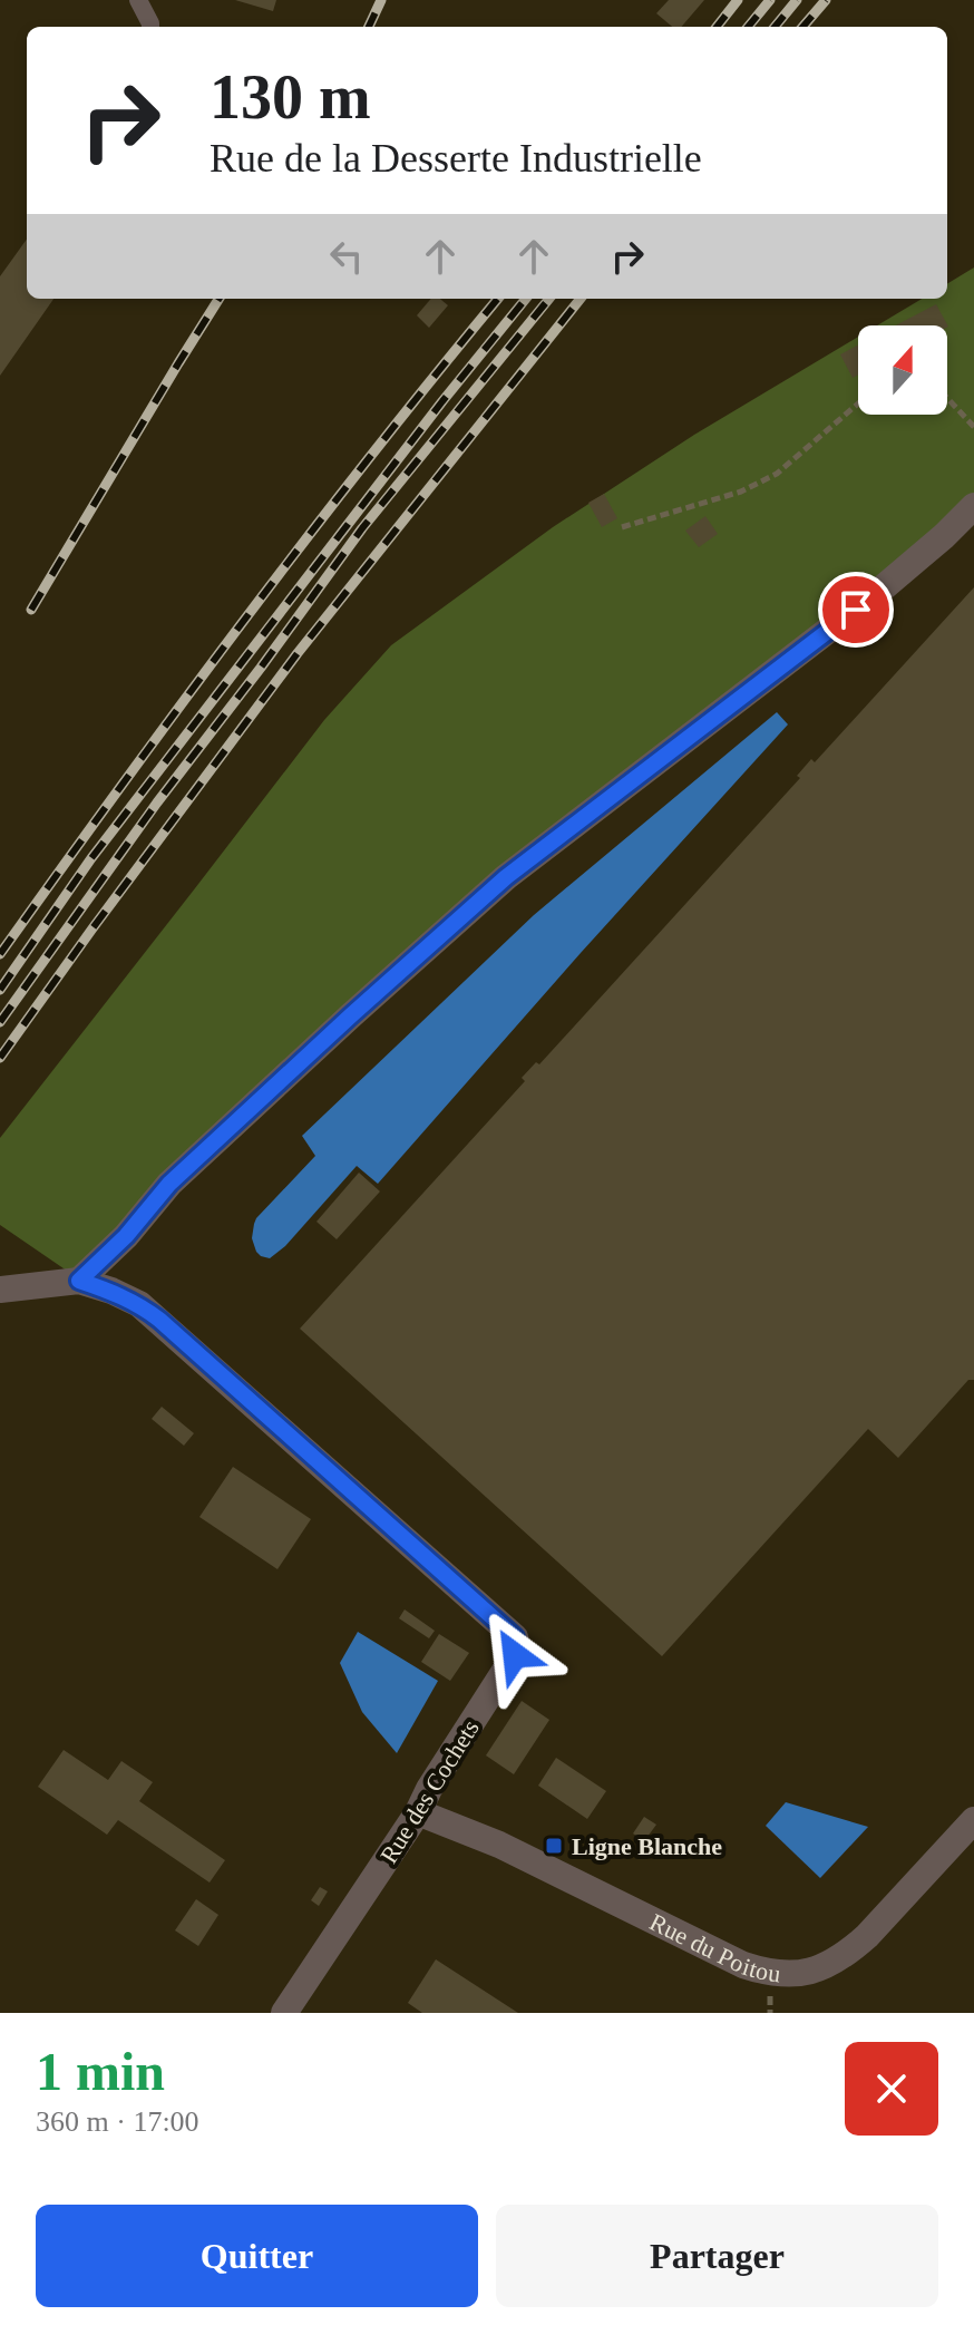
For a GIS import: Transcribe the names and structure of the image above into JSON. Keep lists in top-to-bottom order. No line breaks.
{"streets":{"street":["Rue des Cochets","Rue du Poitou"]},"crossings":[["Rue des Cochets","Rue du Poitou"]],"places":{"transit":["Ligne Blanche"]},"north":"top","page":{"turn":["130 m","Rue de la Desserte Industrielle"],"heading":["1 min","360 m · 17:00"],"buttons":["Quitter","Partager"]}}
